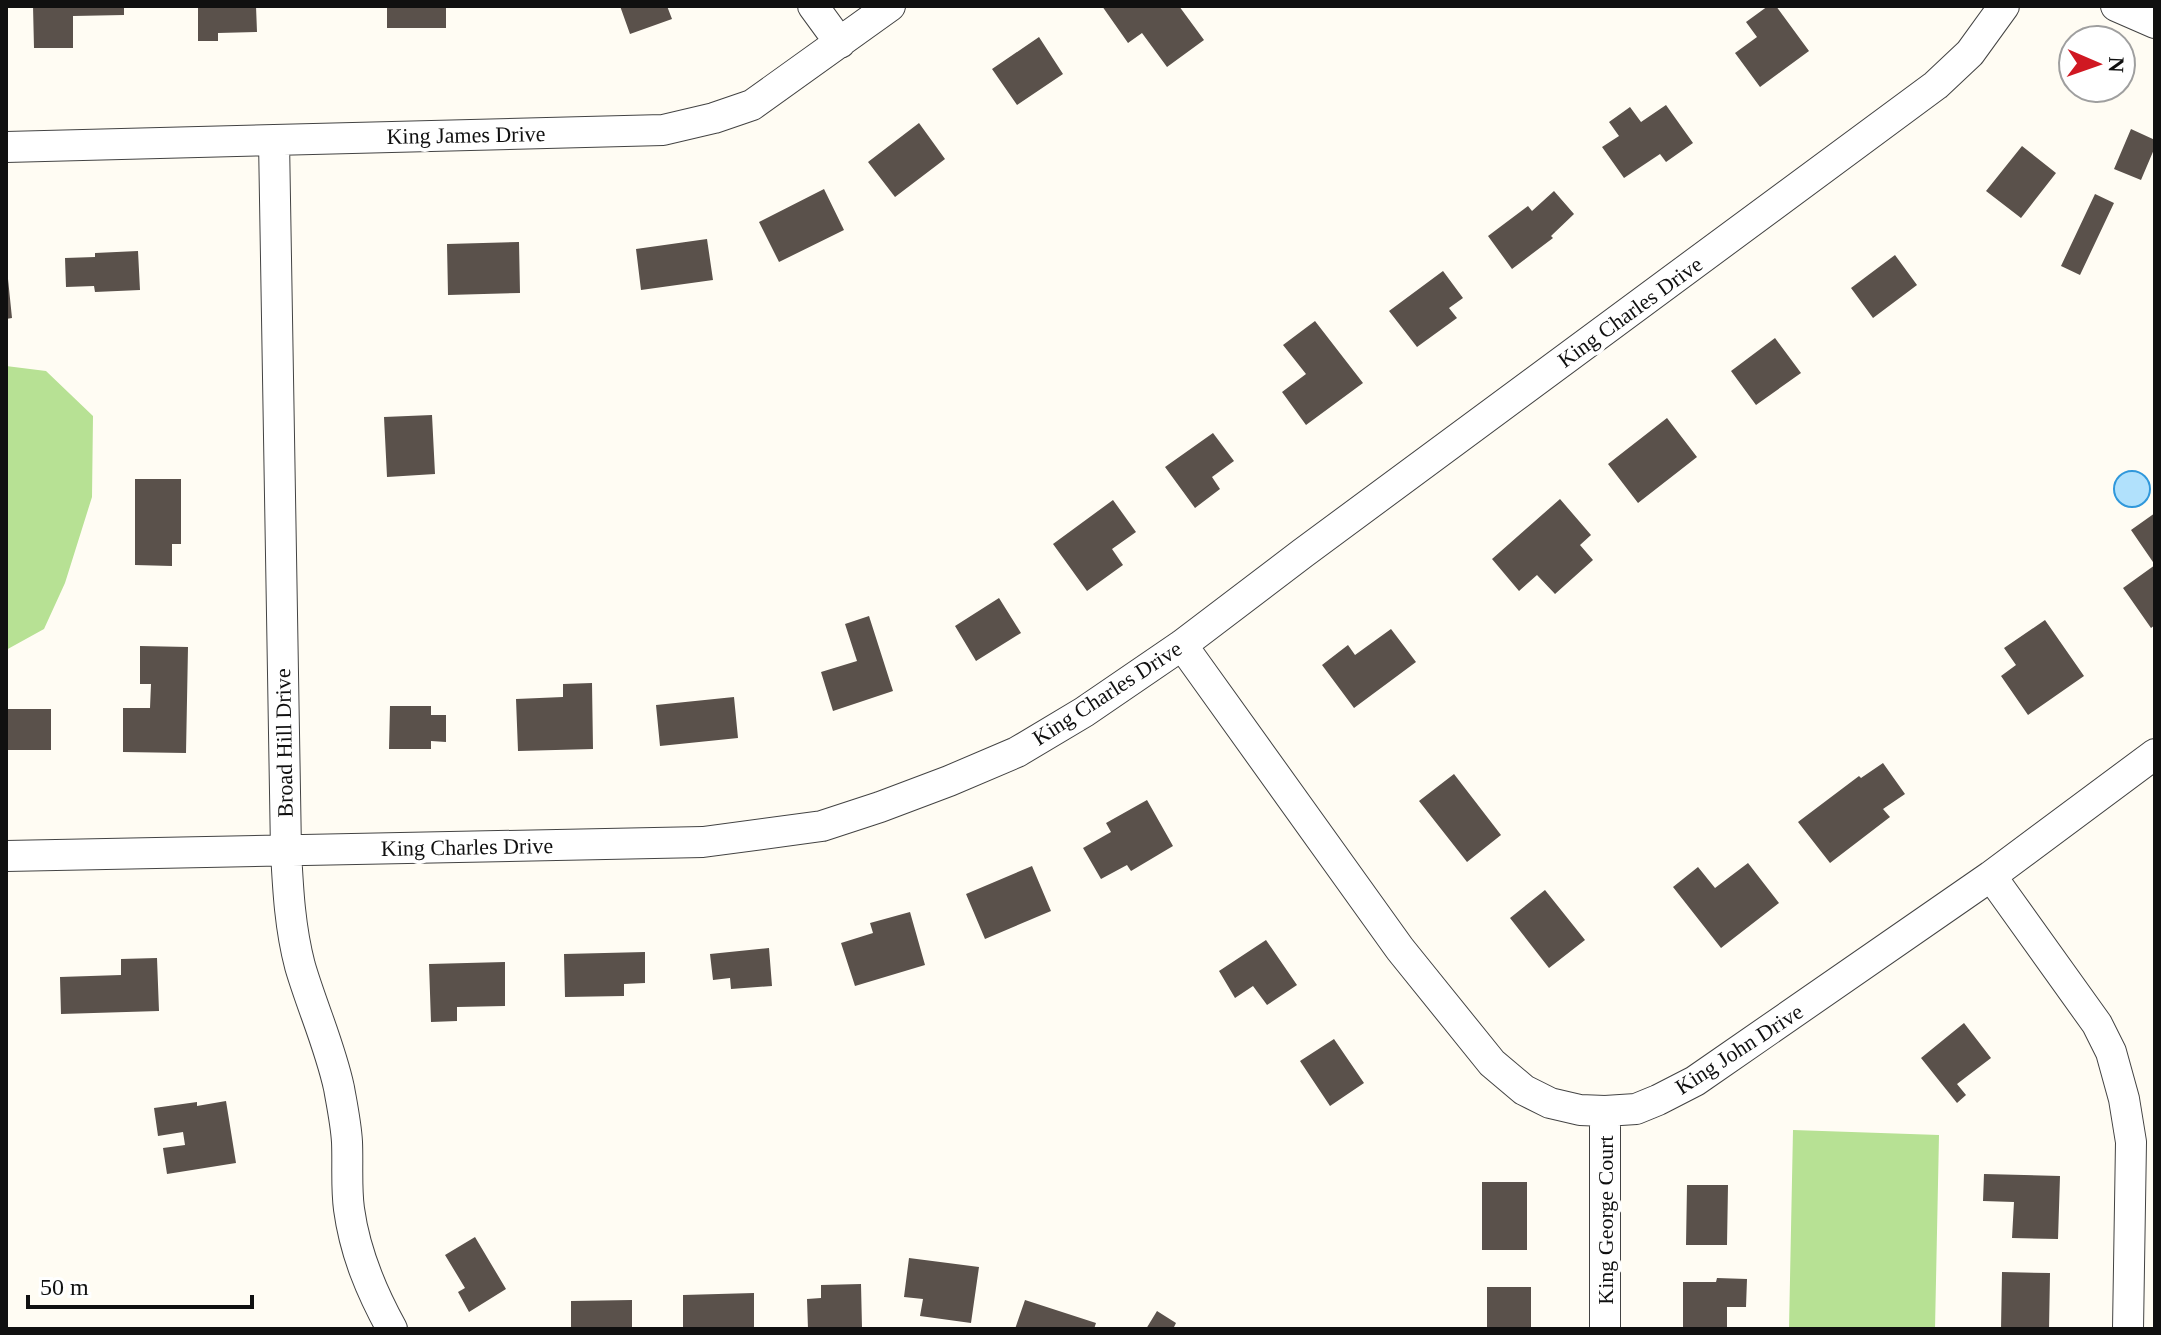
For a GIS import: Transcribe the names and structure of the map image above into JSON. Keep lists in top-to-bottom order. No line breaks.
{"streets":{"street":["King James Drive","King Charles Drive","Broad Hill Drive","King John Drive","King George Court"]},"crossings":[["King James Drive","Broad Hill Drive"],["King Charles Drive","Broad Hill Drive"],["King Charles Drive","King John Drive"],["King John Drive","King George Court"]],"scale_bar":"50 m","north":"right"}
